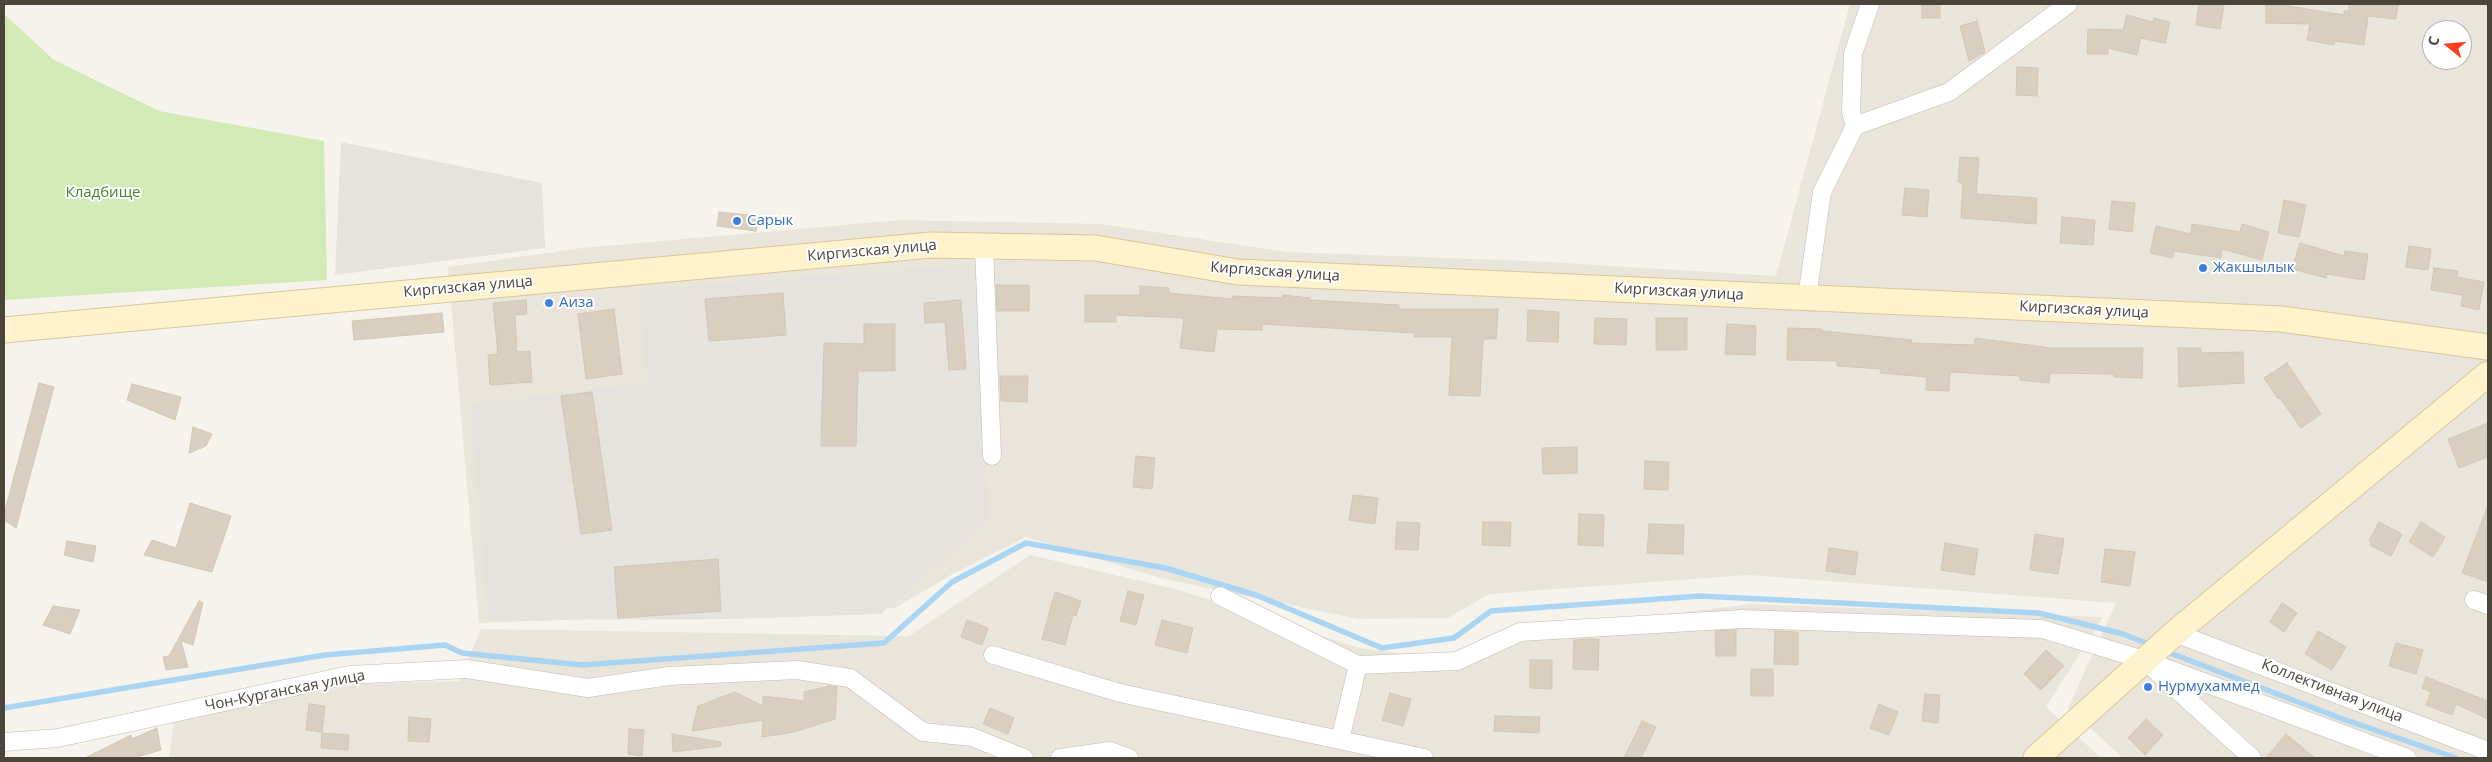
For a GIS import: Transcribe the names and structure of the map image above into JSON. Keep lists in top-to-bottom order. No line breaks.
{"streets":{"main road":["Киргизская улица"],"street":["Чон-Курганская улица","Коллективная улица"]},"parks":["Кладбище"],"places":["Сарык","Жакшылык","Аиза","Нурмухаммед"],"north":"left"}
